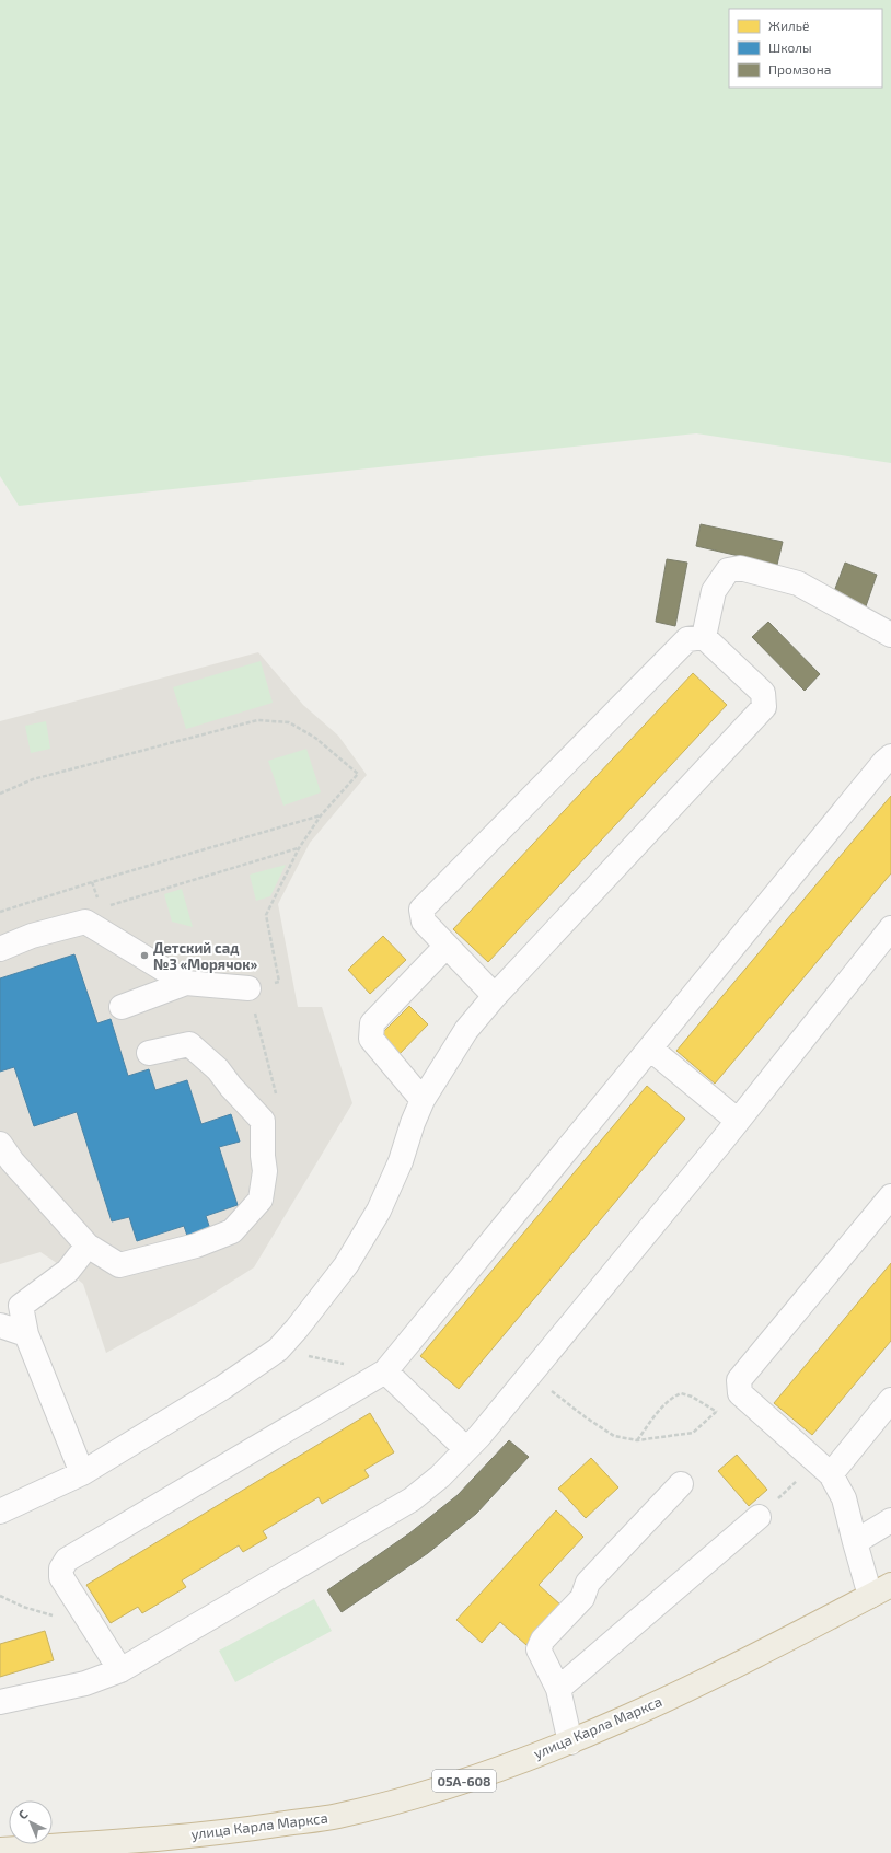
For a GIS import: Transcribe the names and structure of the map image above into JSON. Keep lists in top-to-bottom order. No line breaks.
{"streets":{"highway":["улица Карла Маркса","05А-608"]},"places":["Детский сад №3 «Морячок»"],"legend":["Жильё","Школы","Промзона"],"north":"top left"}
